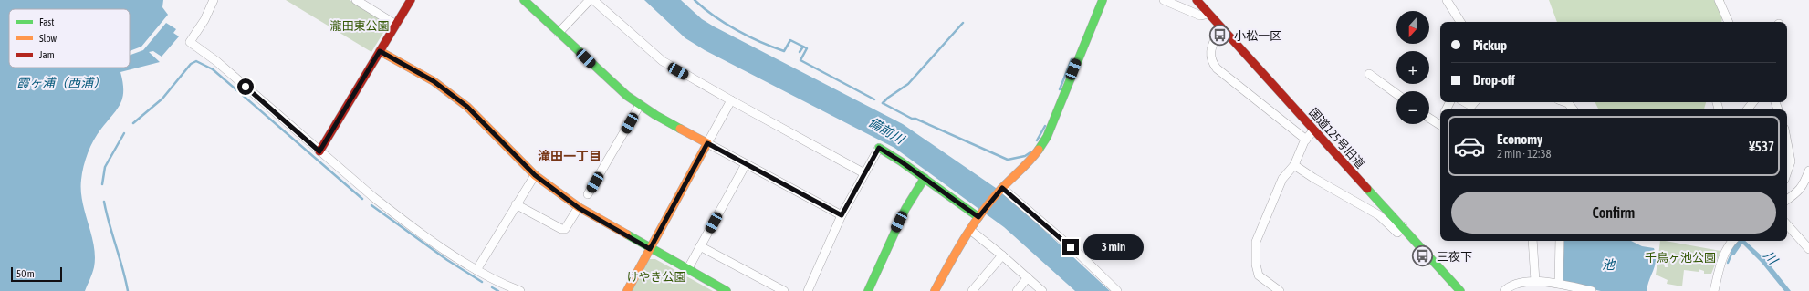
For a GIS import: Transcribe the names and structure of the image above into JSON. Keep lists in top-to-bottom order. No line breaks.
{"streets":{"street":["国道125号旧道"]},"districts":["滝田一丁目"],"water":["霞ヶ浦（西浦）","備前川","川","池"],"parks":["瀧田東公園","千鳥ヶ池公園","けやき公園"],"places":{"bus stop":["小松一区","三夜下"]},"legend":["Fast","Slow","Jam"],"scale_bar":"50 m","north":"bottom","page":{"map_buttons":["+","−"],"banner":["Pickup","Drop-off"],"list":[{"name":"Economy","note":"2 min · 12:38","value":"¥537"}],"buttons":"Confirm","bubble":"3 min","scale":"50 m"}}
